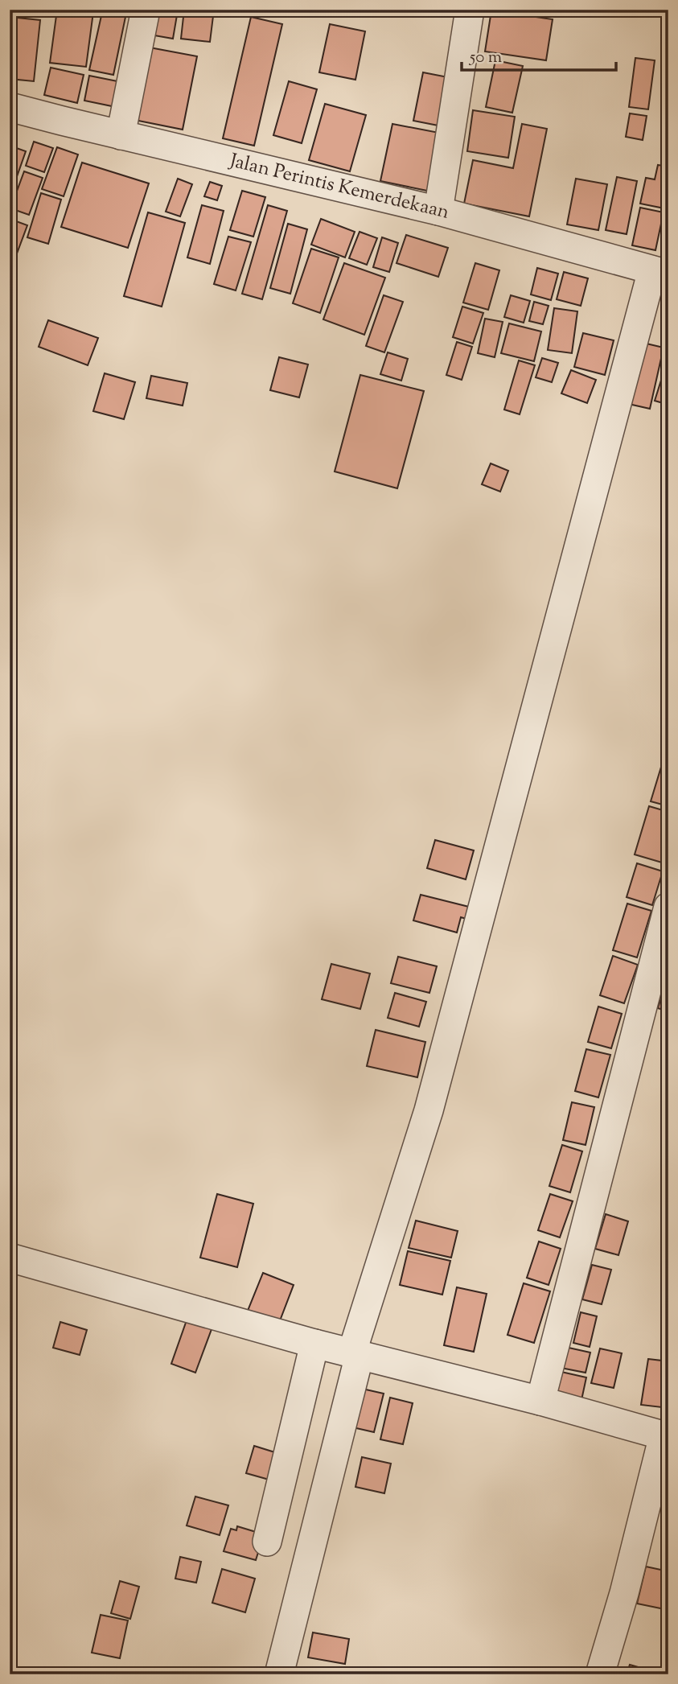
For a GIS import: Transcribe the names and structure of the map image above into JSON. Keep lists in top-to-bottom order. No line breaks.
{"streets":{"street":["Jalan Perintis Kemerdekaan"]},"scale_bar":"50 m"}
